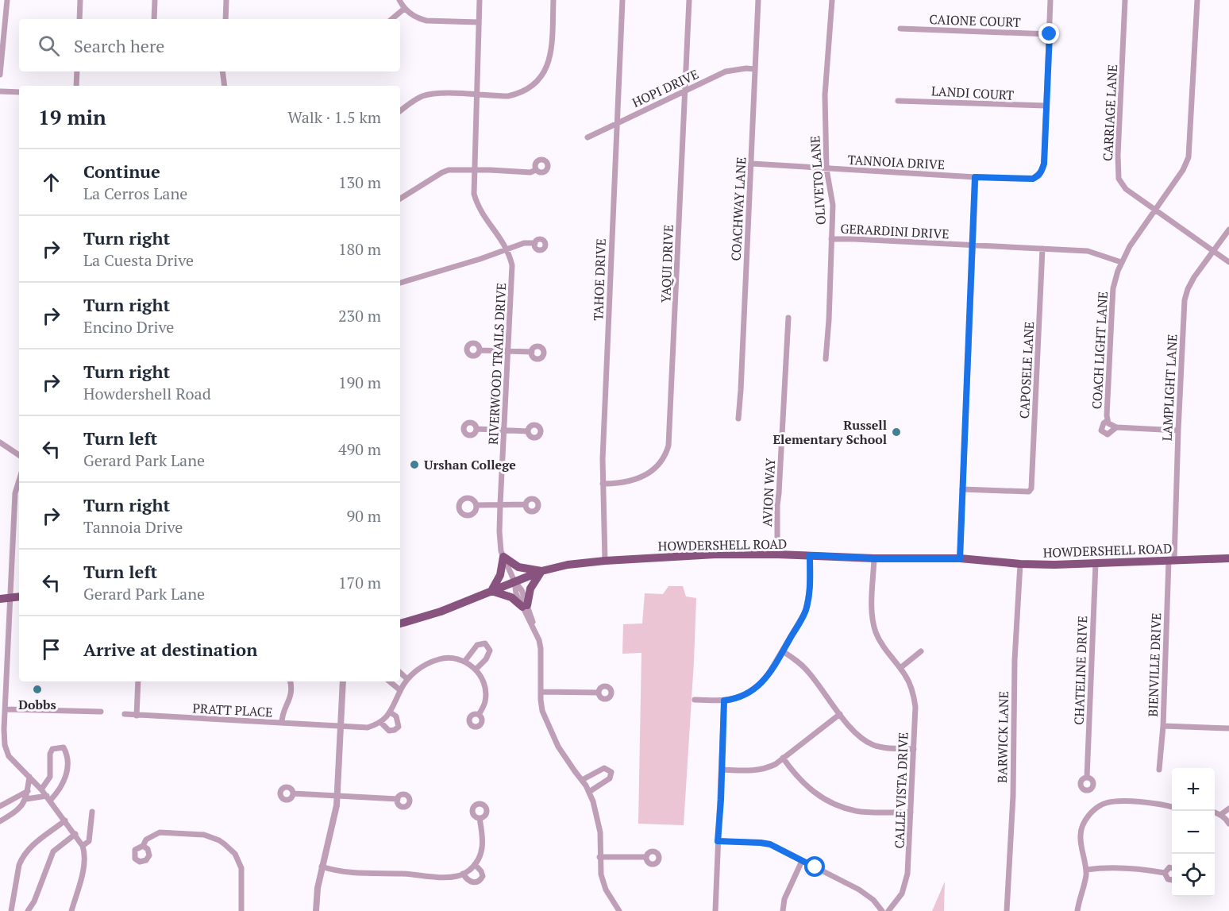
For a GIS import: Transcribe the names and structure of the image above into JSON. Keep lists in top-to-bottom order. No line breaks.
{"streets":{"main road":["HOWDERSHELL ROAD"],"street":["CAIONE COURT","HOPI DRIVE","LANDI COURT","CARRIAGE LANE","TANNOIA DRIVE","OLIVETO LANE","COACHWAY LANE","GERARDINI DRIVE","YAQUI DRIVE","TAHOE DRIVE","COACH LIGHT LANE","RIVERWOOD TRAILS DRIVE","CAPOSELE LANE","LAMPLIGHT LANE","AVION WAY","BIENVILLE DRIVE","CHATELINE DRIVE","PRATT PLACE","BARWICK LANE","CALLE VISTA DRIVE"]},"crossings":[["HOPI DRIVE","COACHWAY LANE"],["HOPI DRIVE","YAQUI DRIVE"],["HOPI DRIVE","TAHOE DRIVE"],["LANDI COURT","TANNOIA DRIVE"],["CARRIAGE LANE","COACH LIGHT LANE"],["TANNOIA DRIVE","OLIVETO LANE"],["TANNOIA DRIVE","COACHWAY LANE"],["OLIVETO LANE","GERARDINI DRIVE"],["GERARDINI DRIVE","COACH LIGHT LANE"],["GERARDINI DRIVE","CAPOSELE LANE"],["YAQUI DRIVE","TAHOE DRIVE"],["TAHOE DRIVE","HOWDERSHELL ROAD"],["RIVERWOOD TRAILS DRIVE","HOWDERSHELL ROAD"],["LAMPLIGHT LANE","HOWDERSHELL ROAD"],["LAMPLIGHT LANE","BIENVILLE DRIVE"],["AVION WAY","HOWDERSHELL ROAD"],["HOWDERSHELL ROAD","BIENVILLE DRIVE"],["HOWDERSHELL ROAD","CHATELINE DRIVE"],["HOWDERSHELL ROAD","BARWICK LANE"],["HOWDERSHELL ROAD","CALLE VISTA DRIVE"]],"places":["Russell Elementary School","Urshan College","Dobbs"],"page":{"search":"Search here","heading":["19 min","Walk · 1.5 km"],"list":[["Continue","La Cerros Lane","130 m"],["Turn right","La Cuesta Drive","180 m"],["Turn right","Encino Drive","230 m"],["Turn right","Howdershell Road","190 m"],["Turn left","Gerard Park Lane","490 m"],["Turn right","Tannoia Drive","90 m"],["Turn left","Gerard Park Lane","170 m"],"Arrive at destination"],"map_buttons":["+","−"]}}
